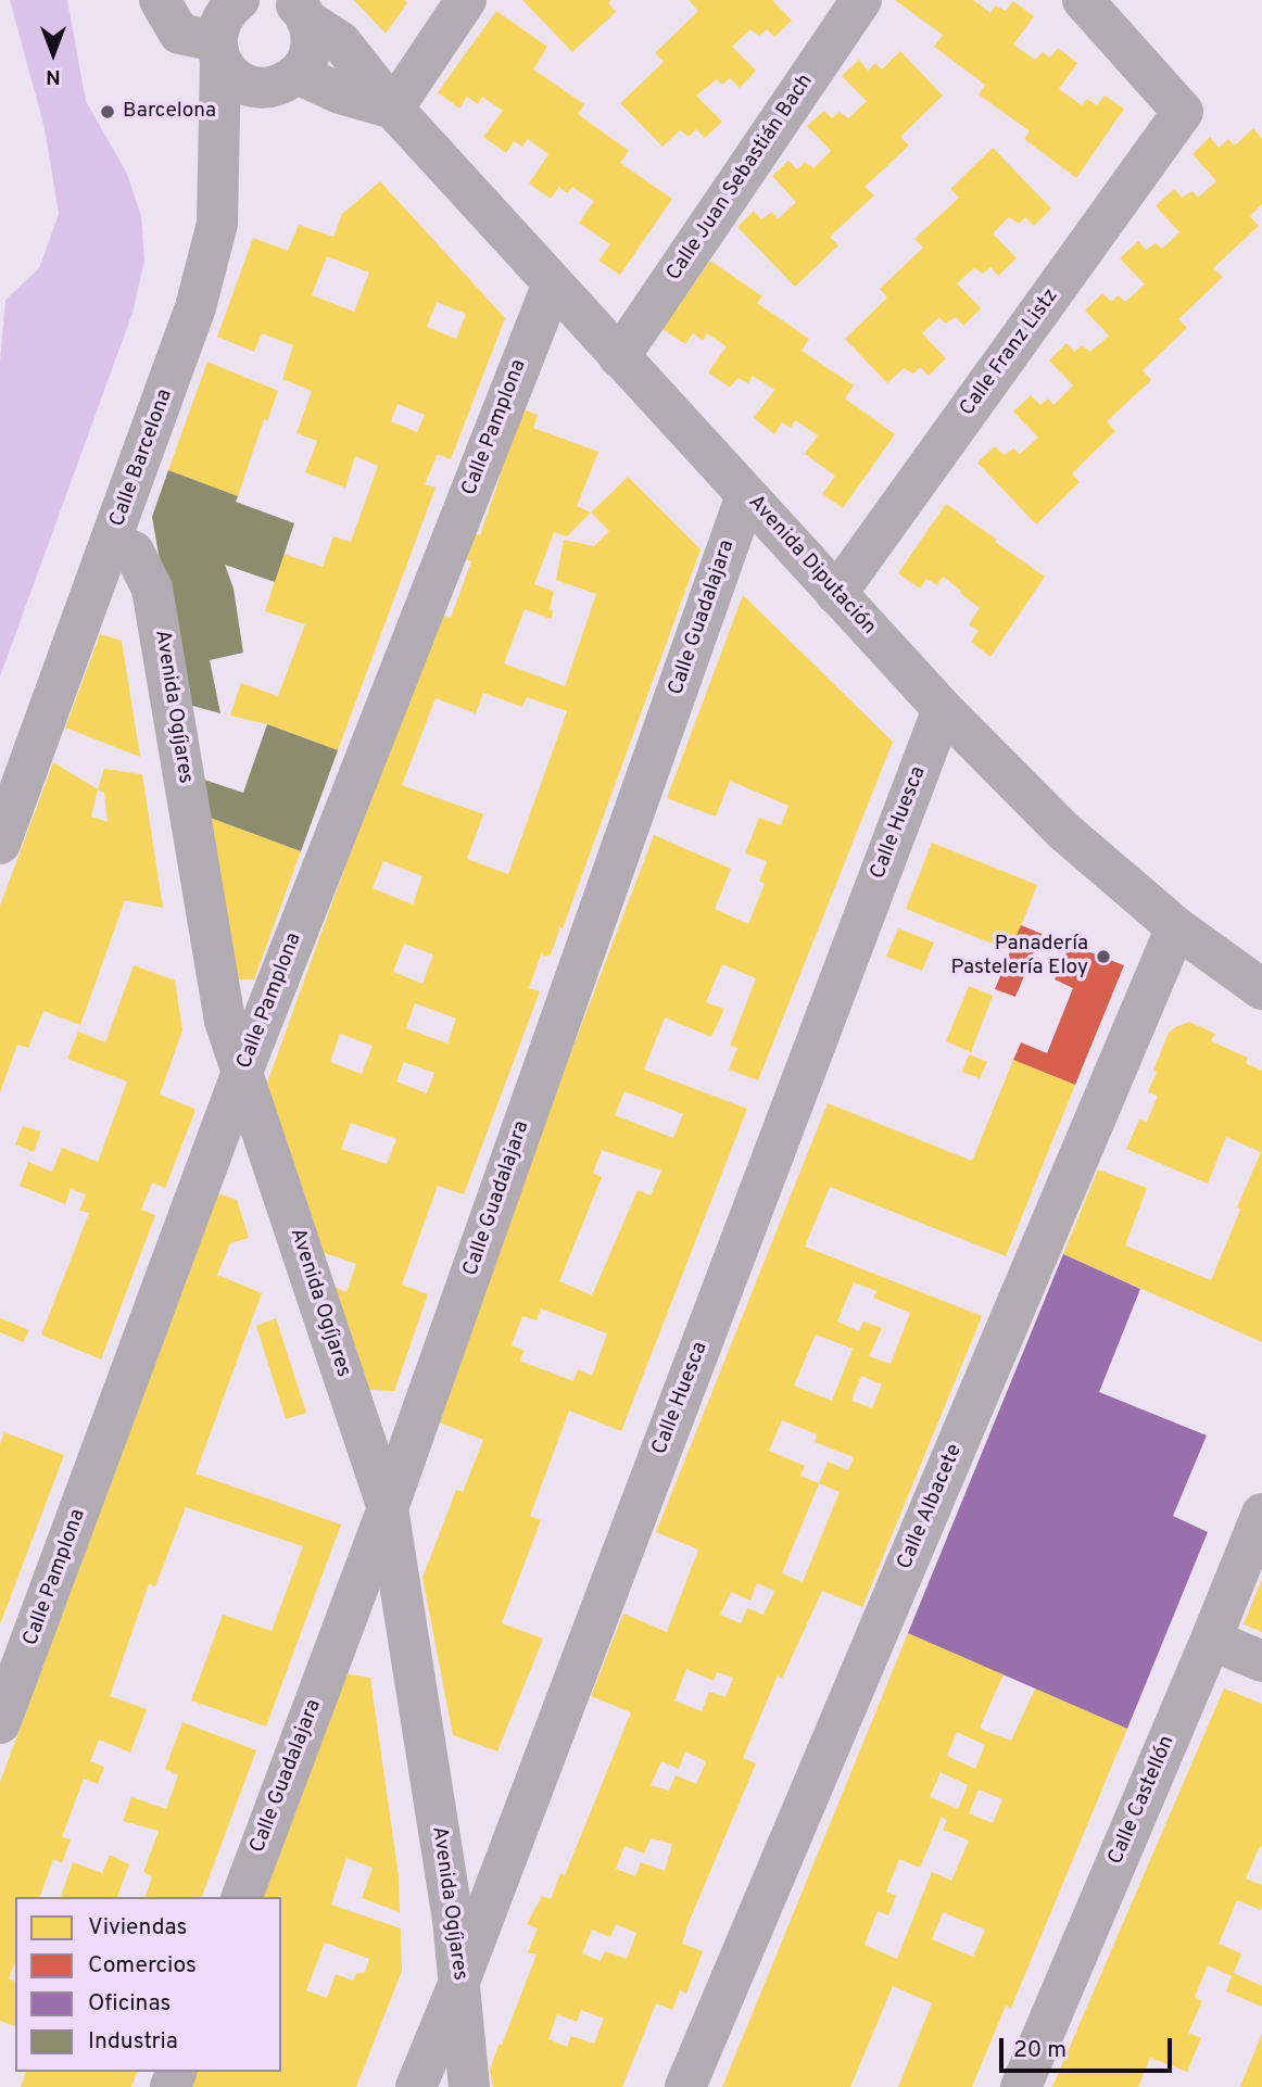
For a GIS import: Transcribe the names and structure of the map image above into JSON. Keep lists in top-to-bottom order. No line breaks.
{"streets":{"street":["Calle Juan Sebastián Bach","Calle Franz Listz","Calle Pamplona","Calle Barcelona","Avenida Diputación","Calle Guadalajara","Avenida Ogíjares","Calle Huesca","Calle Albacete","Calle Castellón"]},"crossings":[["Calle Juan Sebastián Bach","Avenida Diputación"],["Calle Franz Listz","Avenida Diputación"],["Calle Pamplona","Avenida Diputación"],["Calle Pamplona","Avenida Ogíjares"],["Calle Barcelona","Avenida Ogíjares"],["Avenida Diputación","Calle Guadalajara"],["Avenida Diputación","Calle Huesca"],["Avenida Diputación","Calle Albacete"],["Calle Guadalajara","Avenida Ogíjares"],["Avenida Ogíjares","Calle Huesca"]],"places":["Barcelona","Panadería Pastelería Eloy"],"legend":["Viviendas","Comercios","Oficinas","Industria"],"scale_bar":"20 m","north":"bottom"}
